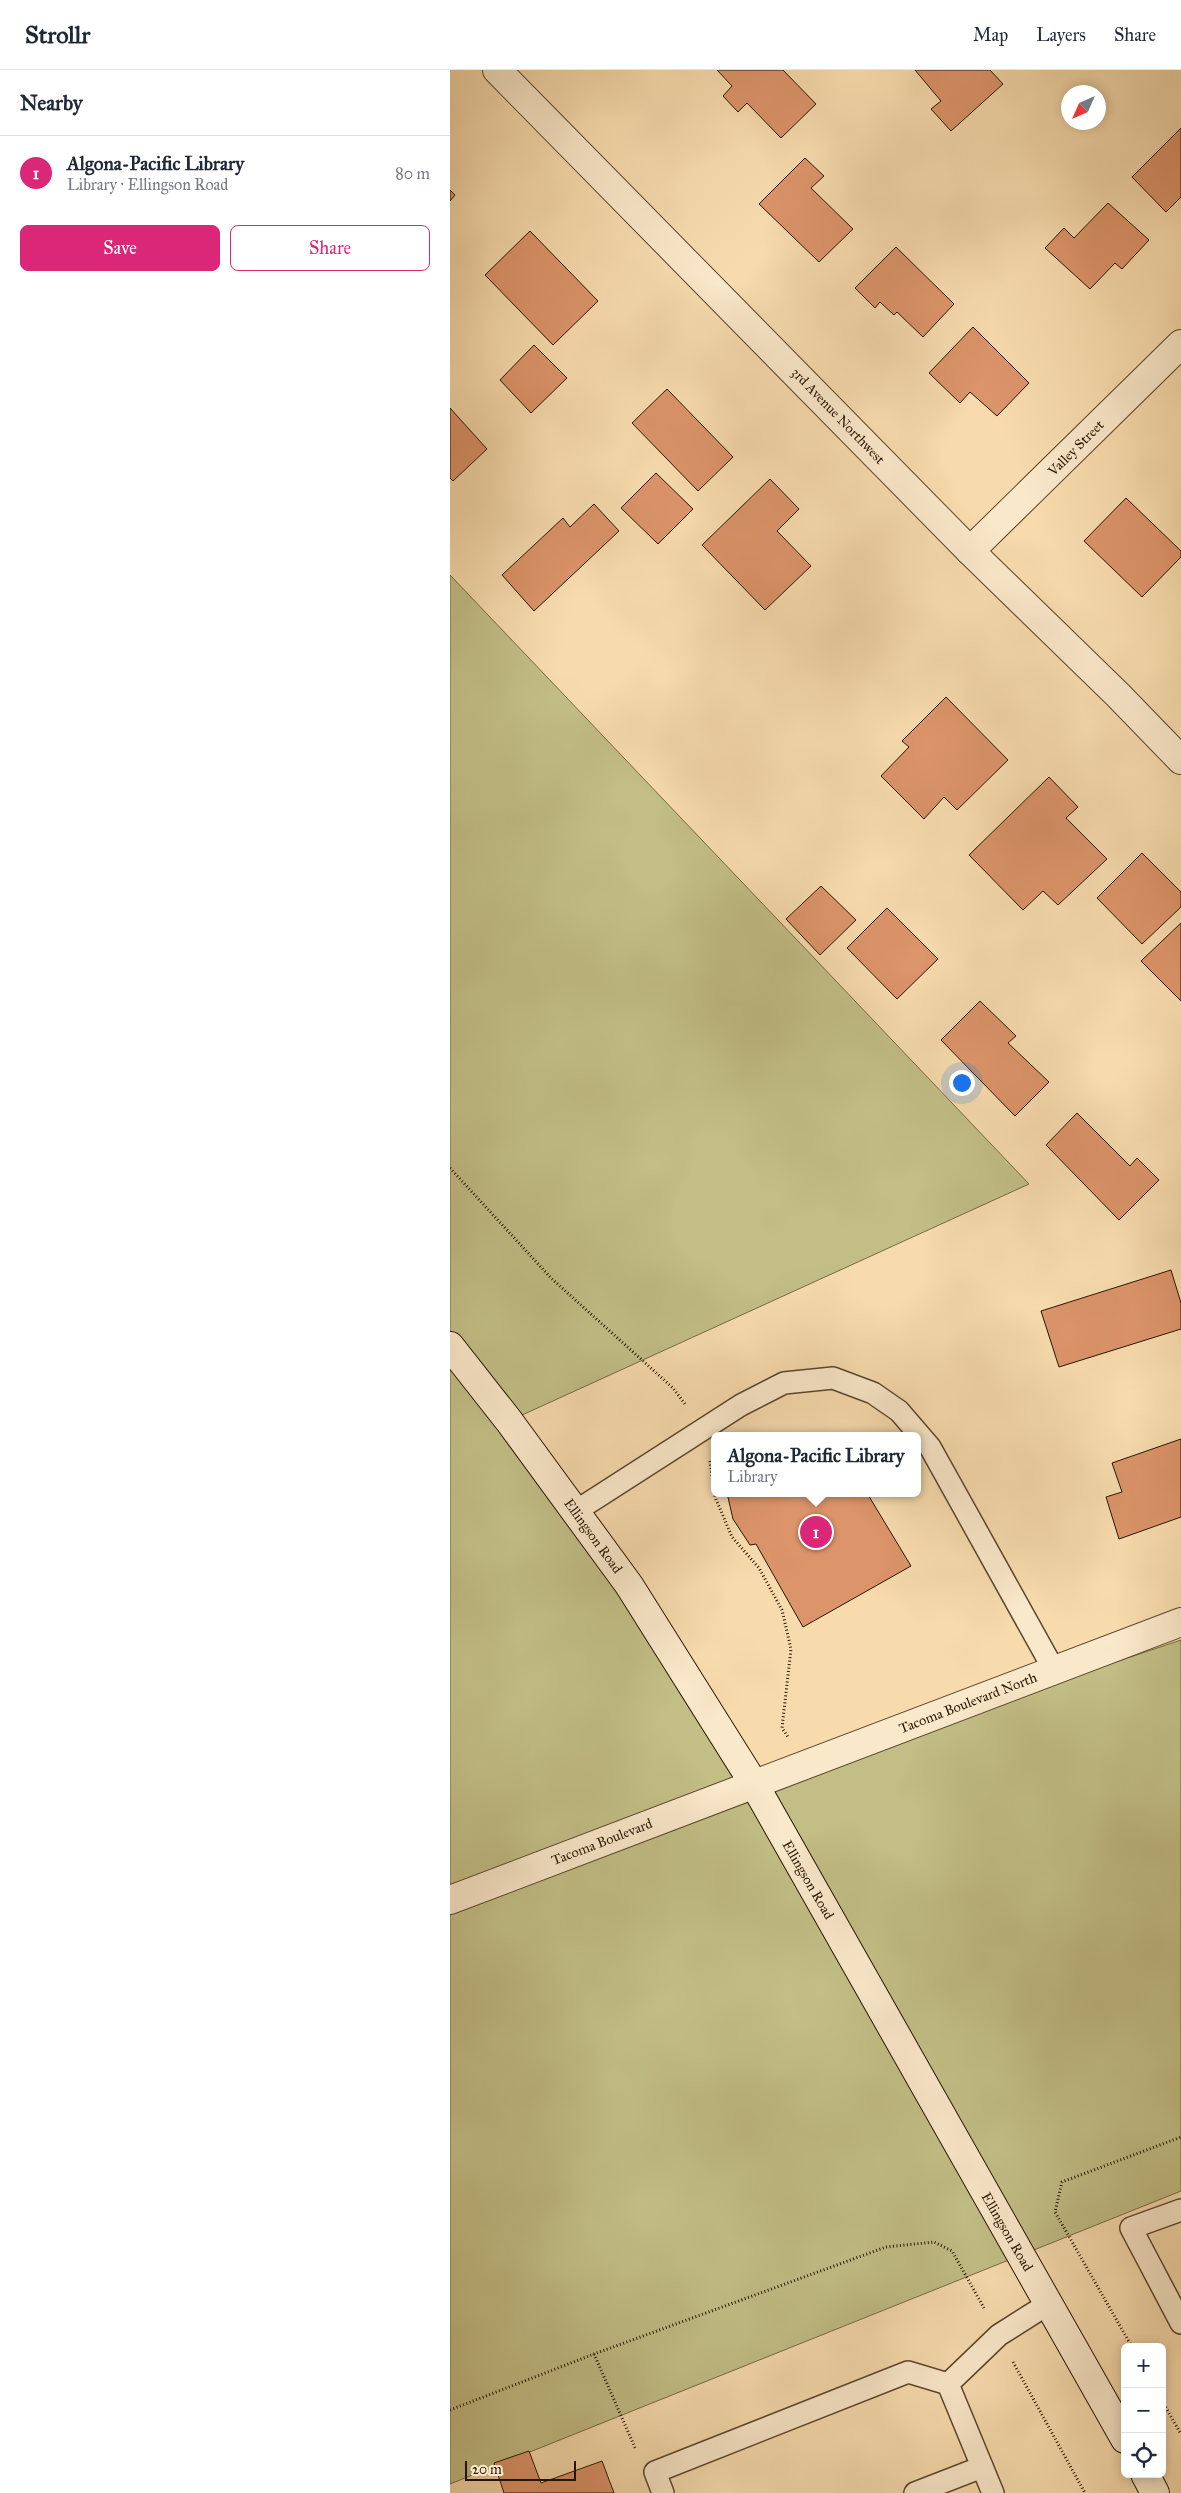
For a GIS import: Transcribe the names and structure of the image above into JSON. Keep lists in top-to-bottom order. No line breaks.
{"streets":{"street":["3rd Avenue Northwest","Valley Street","Ellingson Road","Tacoma Boulevard North","Tacoma Boulevard"]},"crossings":[["3rd Avenue Northwest","Valley Street"],["Ellingson Road","Tacoma Boulevard North"],["Ellingson Road","Tacoma Boulevard"],["Tacoma Boulevard North","Tacoma Boulevard"]],"scale_bar":"20 m","north":"bottom left","page":{"header":"Strollr","nav":["Map","Layers","Share"],"heading":"Nearby","list":[{"mark":"1","name":"Algona-Pacific Library","note":"Library · Ellingson Road","value":"80 m"}],"buttons":["Save","Share"],"popup":["Algona-Pacific Library","Library"],"pins":"1","map_buttons":["+","−"],"scale":"20 m"}}
